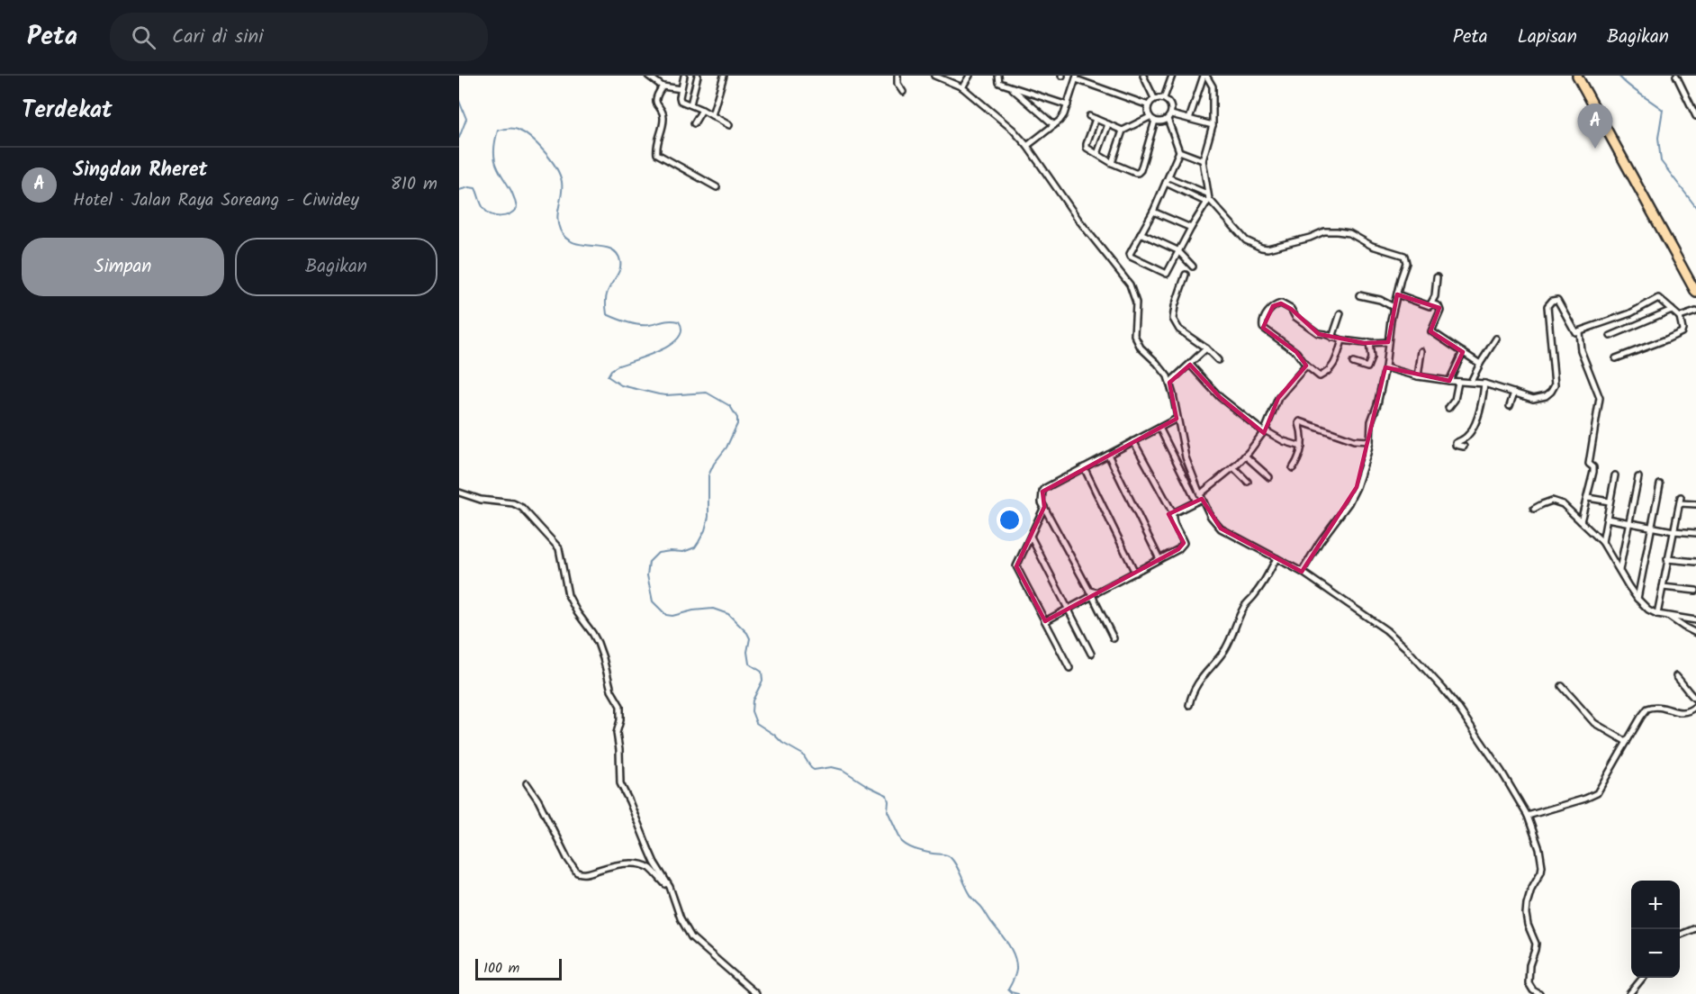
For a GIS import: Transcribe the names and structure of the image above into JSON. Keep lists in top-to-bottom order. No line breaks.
{"scale_bar":"100 m","page":{"header":"Peta","search":"Cari di sini","nav":["Peta","Lapisan","Bagikan"],"heading":"Terdekat","pins":"A","list":[{"mark":"A","name":"Singdan Rheret","note":"Hotel · Jalan Raya Soreang - Ciwidey","value":"810 m"}],"buttons":["Simpan","Bagikan"],"map_buttons":["+","−"],"scale":"100 m"}}
